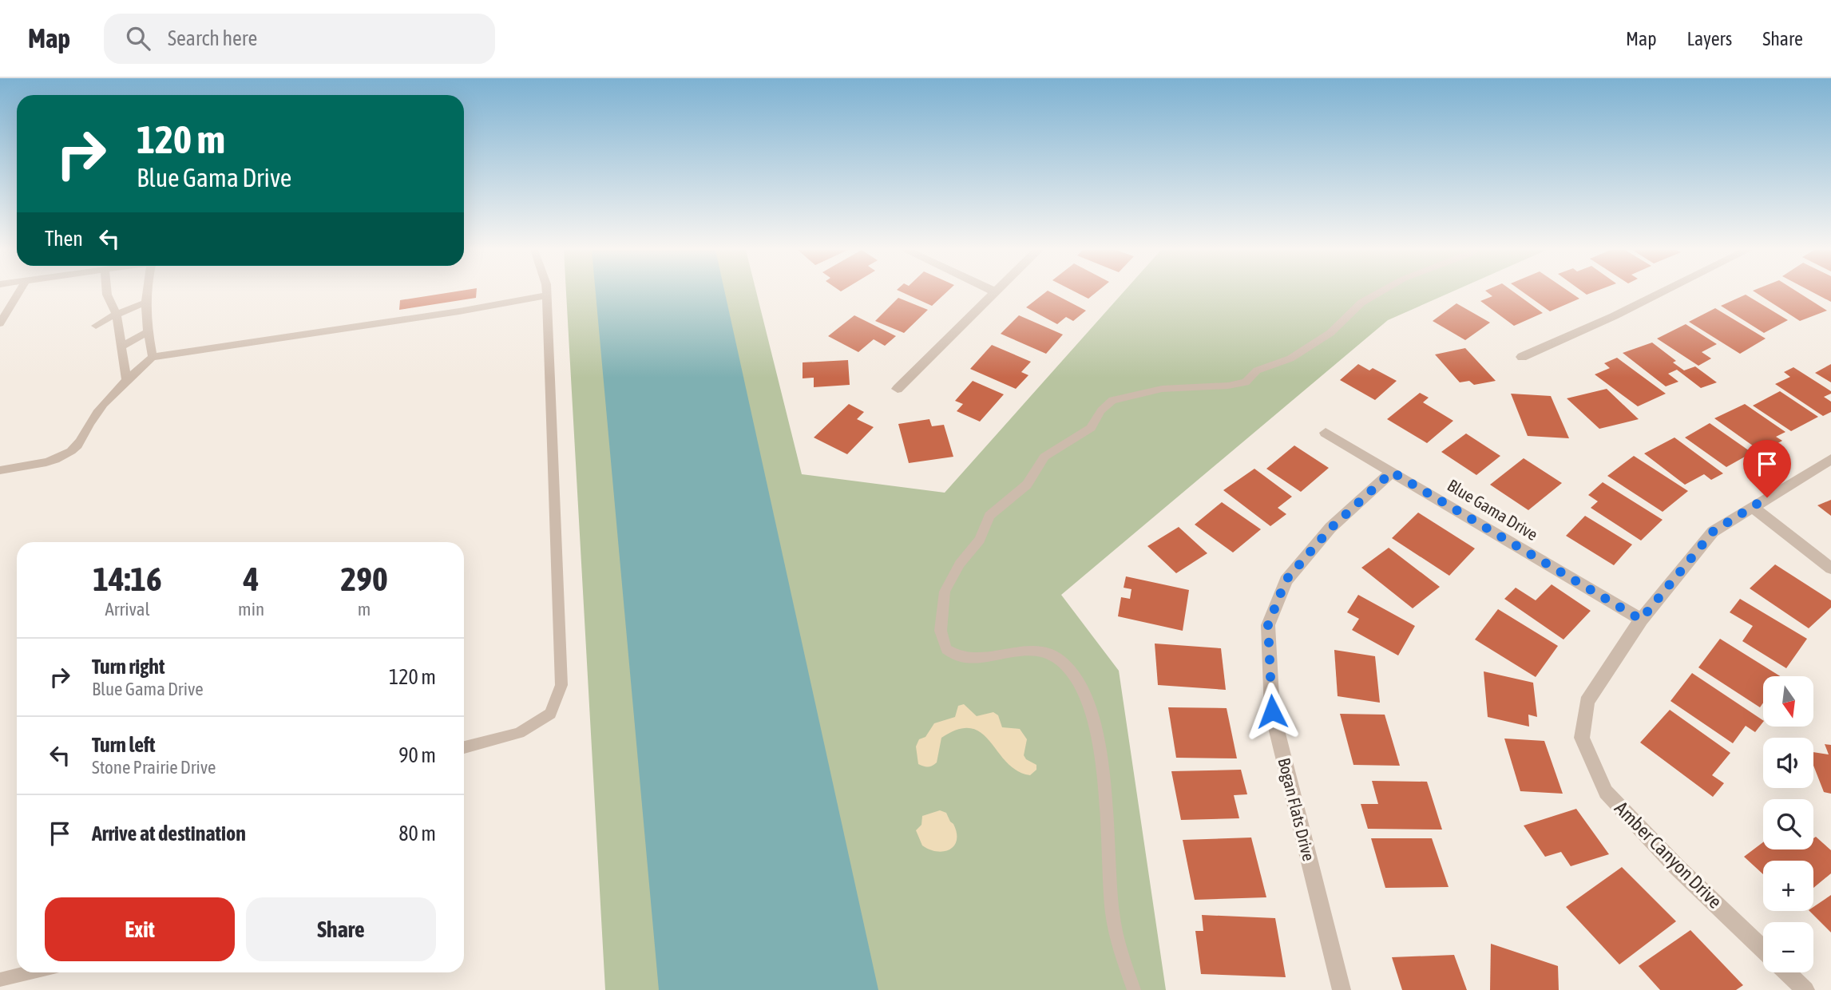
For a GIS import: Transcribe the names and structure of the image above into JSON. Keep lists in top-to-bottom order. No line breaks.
{"streets":{"street":["Blue Gama Drive","Bogan Flats Drive","Amber Canyon Drive"]},"crossings":[["Blue Gama Drive","Bogan Flats Drive"],["Blue Gama Drive","Amber Canyon Drive"]],"north":"bottom","page":{"header":"Map","search":"Search here","nav":["Map","Layers","Share"],"turn":["120 m","Blue Gama Drive"],"then":"Then","eta":["14:16","Arrival","4","min","290","m"],"list":[{"name":"Turn right","note":"Blue Gama Drive","value":"120 m"},{"name":"Turn left","note":"Stone Prairie Drive","value":"90 m"},{"name":"Arrive at destination","value":"80 m"}],"map_buttons":["+","−"],"buttons":["Exit","Share"]}}
